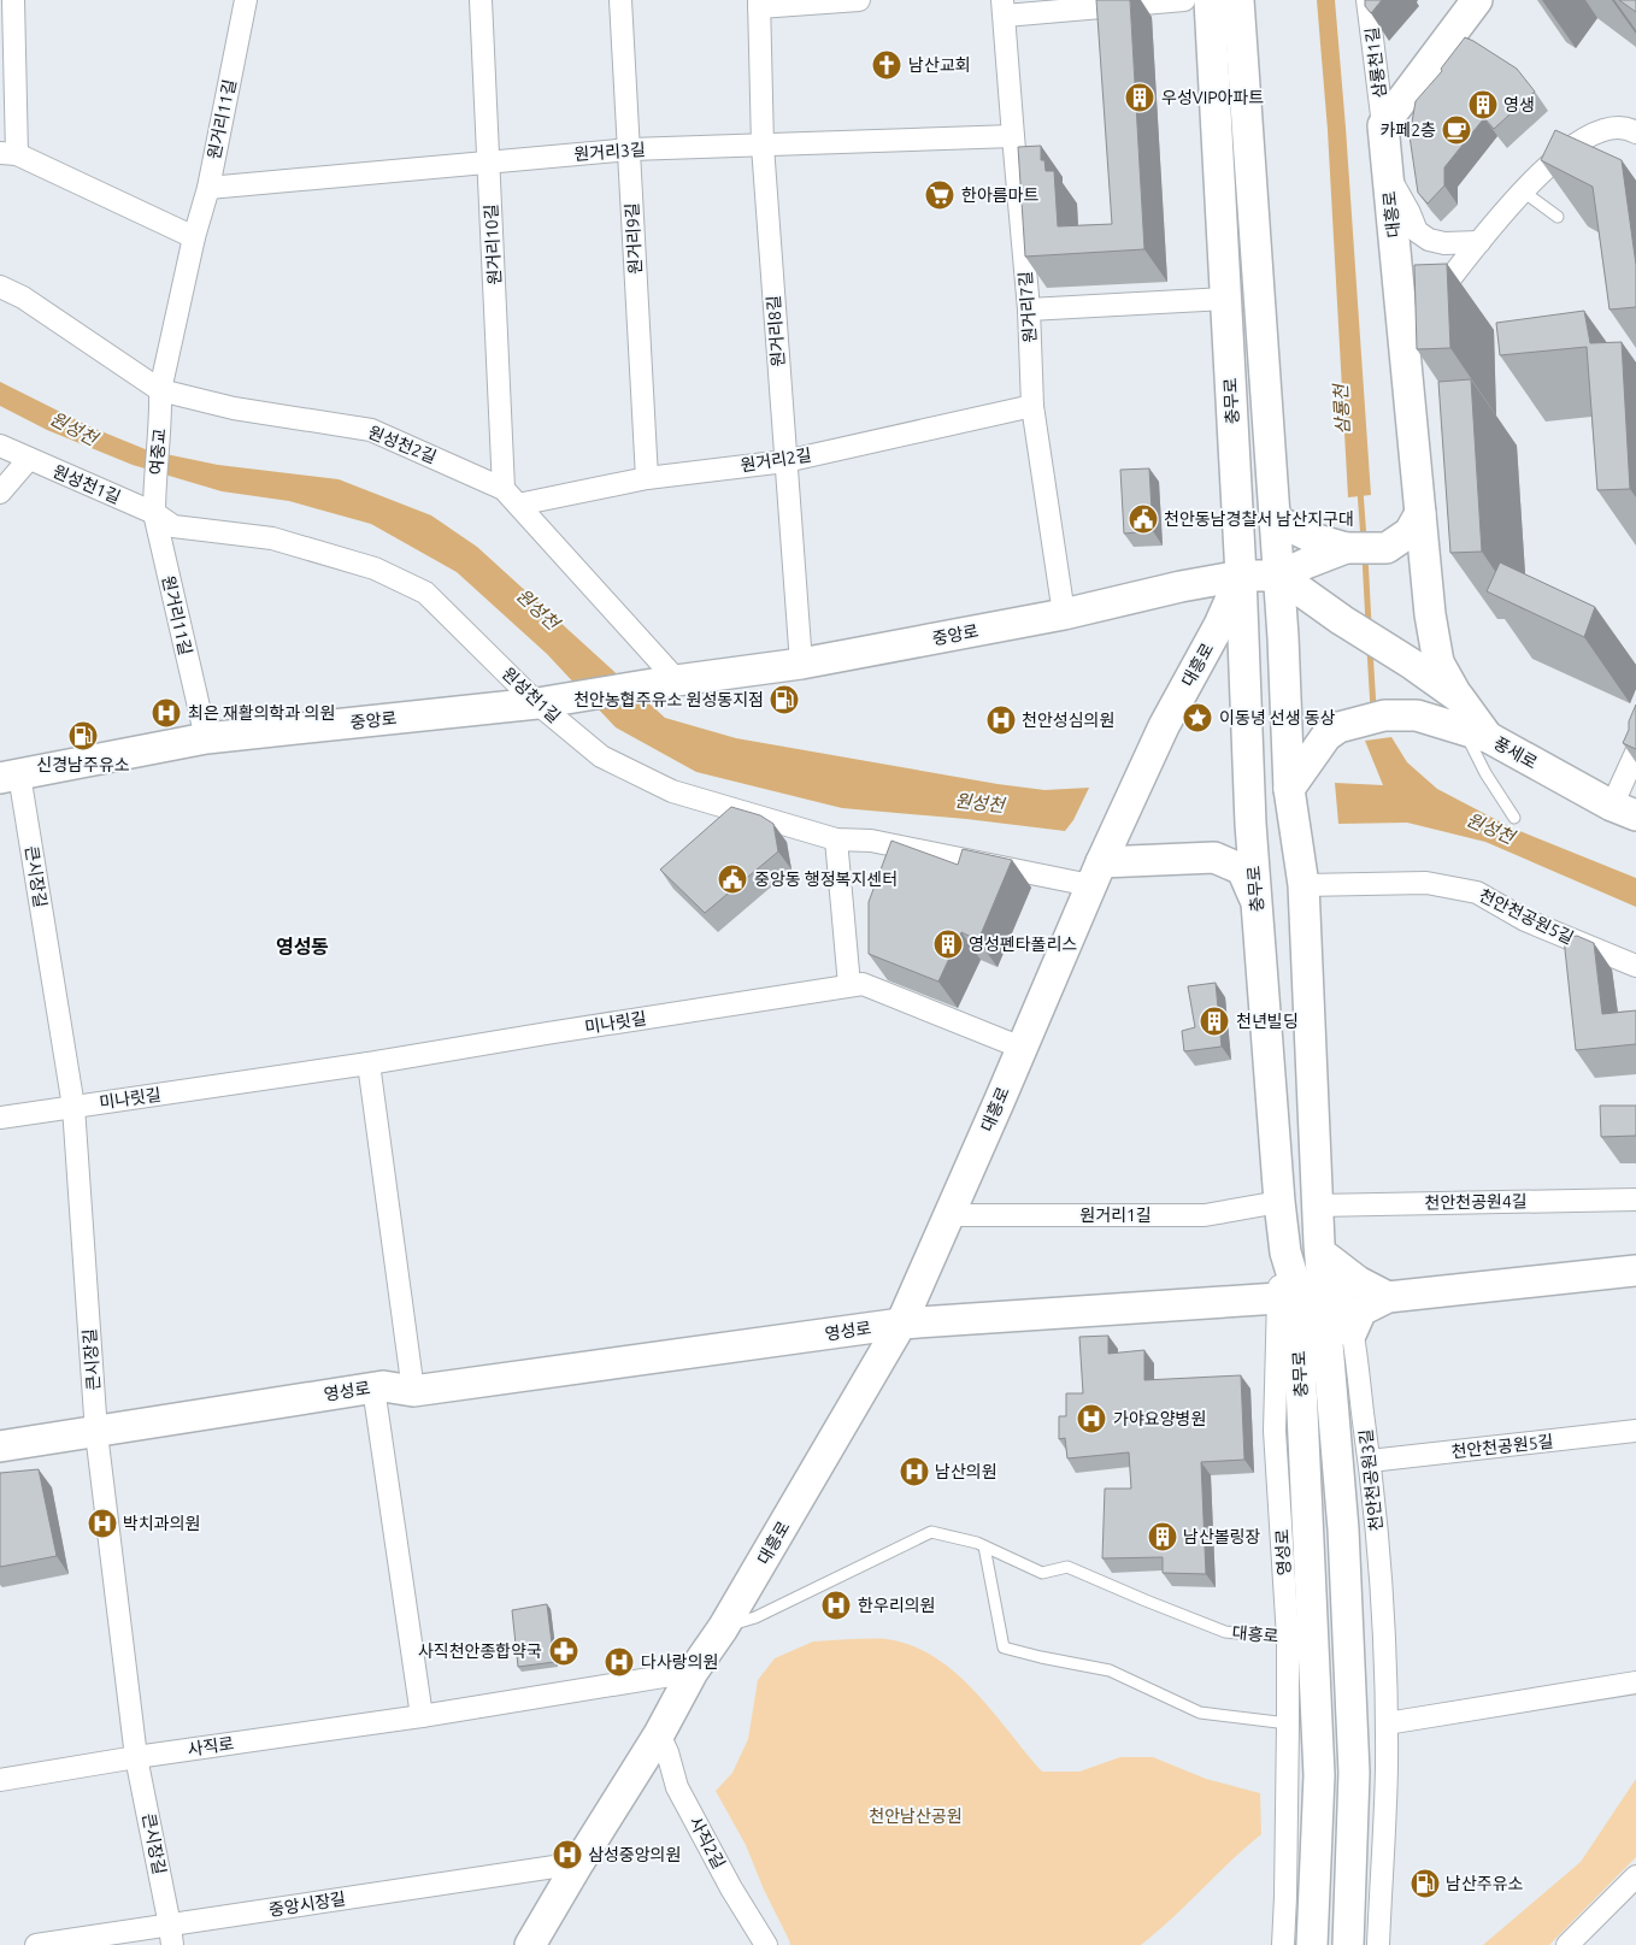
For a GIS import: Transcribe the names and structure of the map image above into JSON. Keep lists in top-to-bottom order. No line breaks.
{"streets":{"street":["삼룡천1길","원거리11길","원거리3길","대흥로","원거리9길","원거리10길","원거리7길","원거리8길","충무로","원성천2길","여중교","원거리2길","원성천1길","중앙로","풍세로","큰시장길","천안천공원5길","미나릿길","천안천공원4길","원거리1길","영성로","천안천공원3길","사직로","사직2길","중앙시장길"]},"crossings":[["삼룡천1길","대흥로"],["원거리11길","원거리3길"],["원거리11길","원성천2길"],["원거리11길","여중교"],["원거리11길","원성천1길"],["원거리11길","중앙로"],["원거리3길","원거리9길"],["원거리3길","원거리10길"],["원거리3길","원거리7길"],["원거리3길","원거리8길"],["대흥로","충무로"],["대흥로","원성천1길"],["대흥로","중앙로"],["대흥로","풍세로"],["대흥로","원거리1길"],["대흥로","영성로"],["대흥로","사직로"],["대흥로","사직2길"],["대흥로","중앙시장길"],["원거리9길","원거리2길"],["원거리10길","원성천2길"],["원거리7길","원거리2길"],["원거리7길","중앙로"],["원거리8길","원거리2길"],["원거리8길","중앙로"],["충무로","중앙로"],["충무로","풍세로"],["충무로","천안천공원5길"],["충무로","천안천공원4길"],["충무로","원거리1길"],["충무로","천안천공원3길"],["원성천2길","여중교"],["원성천2길","원거리2길"],["원성천2길","중앙로"],["원성천1길","중앙로"],["중앙로","풍세로"],["중앙로","큰시장길"],["큰시장길","미나릿길"],["큰시장길","영성로"],["큰시장길","사직로"],["큰시장길","중앙시장길"],["천안천공원5길","천안천공원3길"]],"districts":["영성동"],"water":["삼룡천","원성천"],"parks":["천안남산공원"],"places":{"church":["남산교회"],"building":["우성VIP아파트","영생","영성펜타폴리스","천년빌딩","남산볼링장"],"cafe":["카페2층"],"supermarket":["한아름마트"],"public building":["천안동남경찰서 남산지구대","중앙동 행정복지센터"],"fuel station":["천안농협주유소 원성동지점","신경남주유소","남산주유소"],"hospital":["최은 재활의학과 의원","천안성심의원","가야요양병원","남산의원","박치과의원","한우리의원","다사랑의원","삼성중앙의원"],"place":["이동녕 선생 동상"],"pharmacy":["사직천안종합약국"]}}
